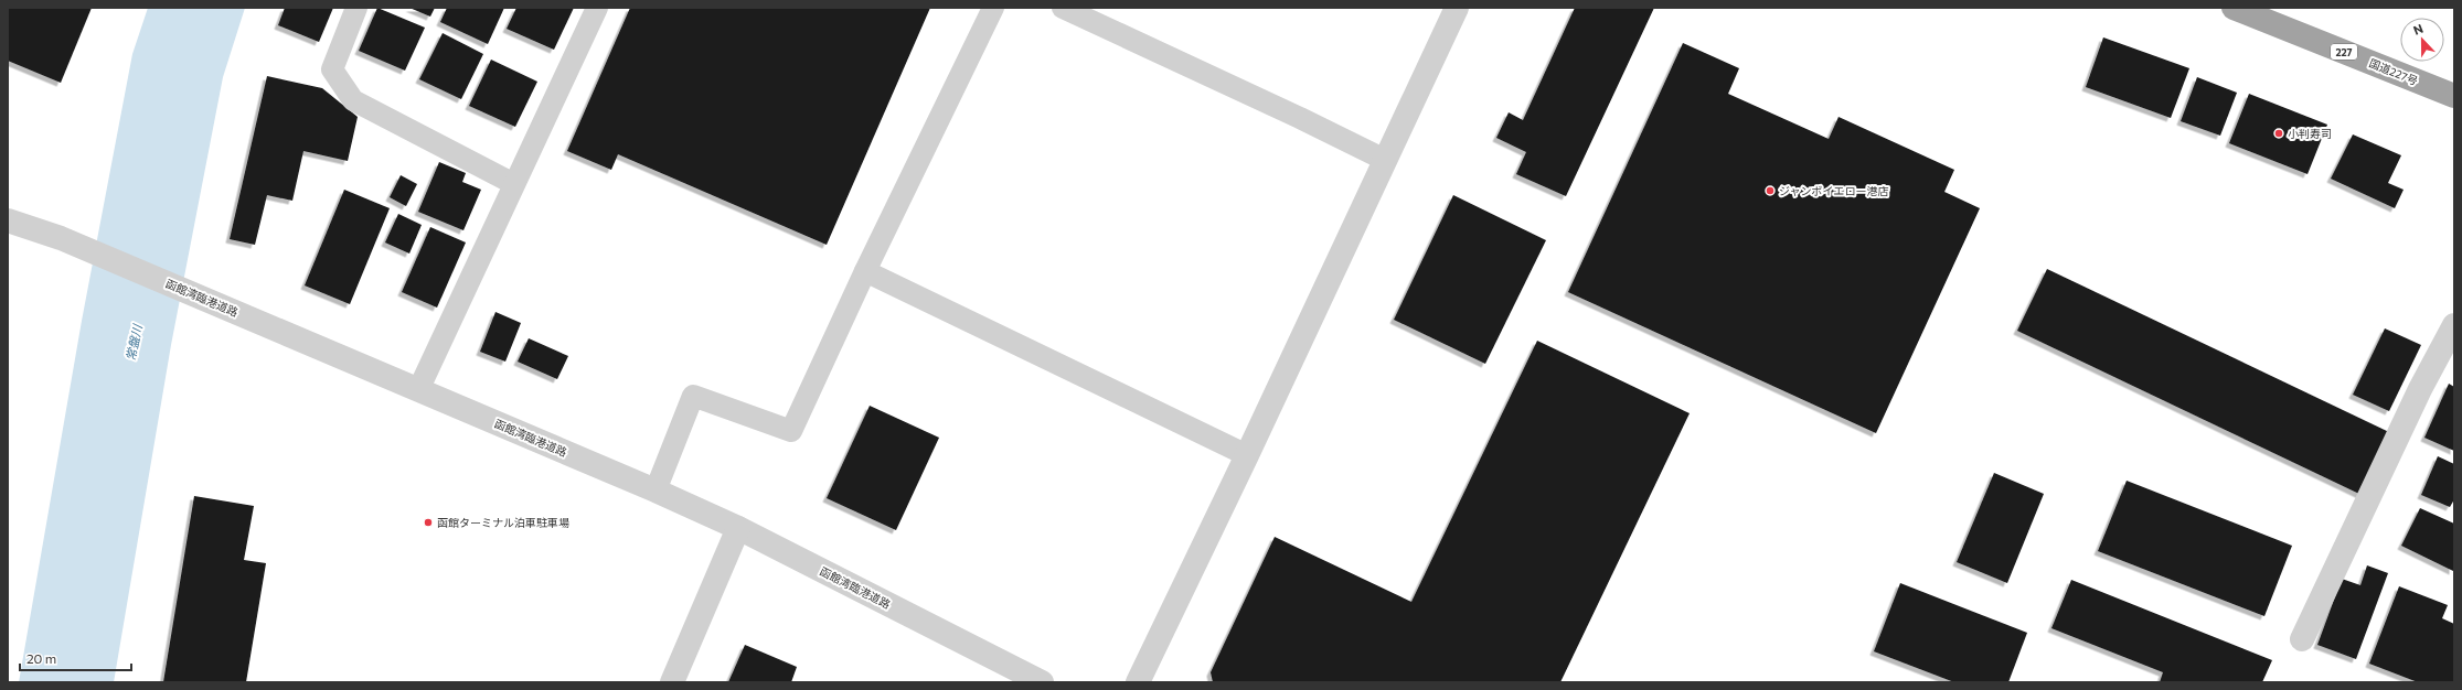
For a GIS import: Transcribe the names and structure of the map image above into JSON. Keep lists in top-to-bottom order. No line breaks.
{"streets":{"highway":["227","国道227号"],"street":["函館湾臨港道路"]},"water":["常盤川"],"places":["小判寿司","ジャンボイエロー港店","函館ターミナル泊車駐車場"],"scale_bar":"20 m","north":"top"}
